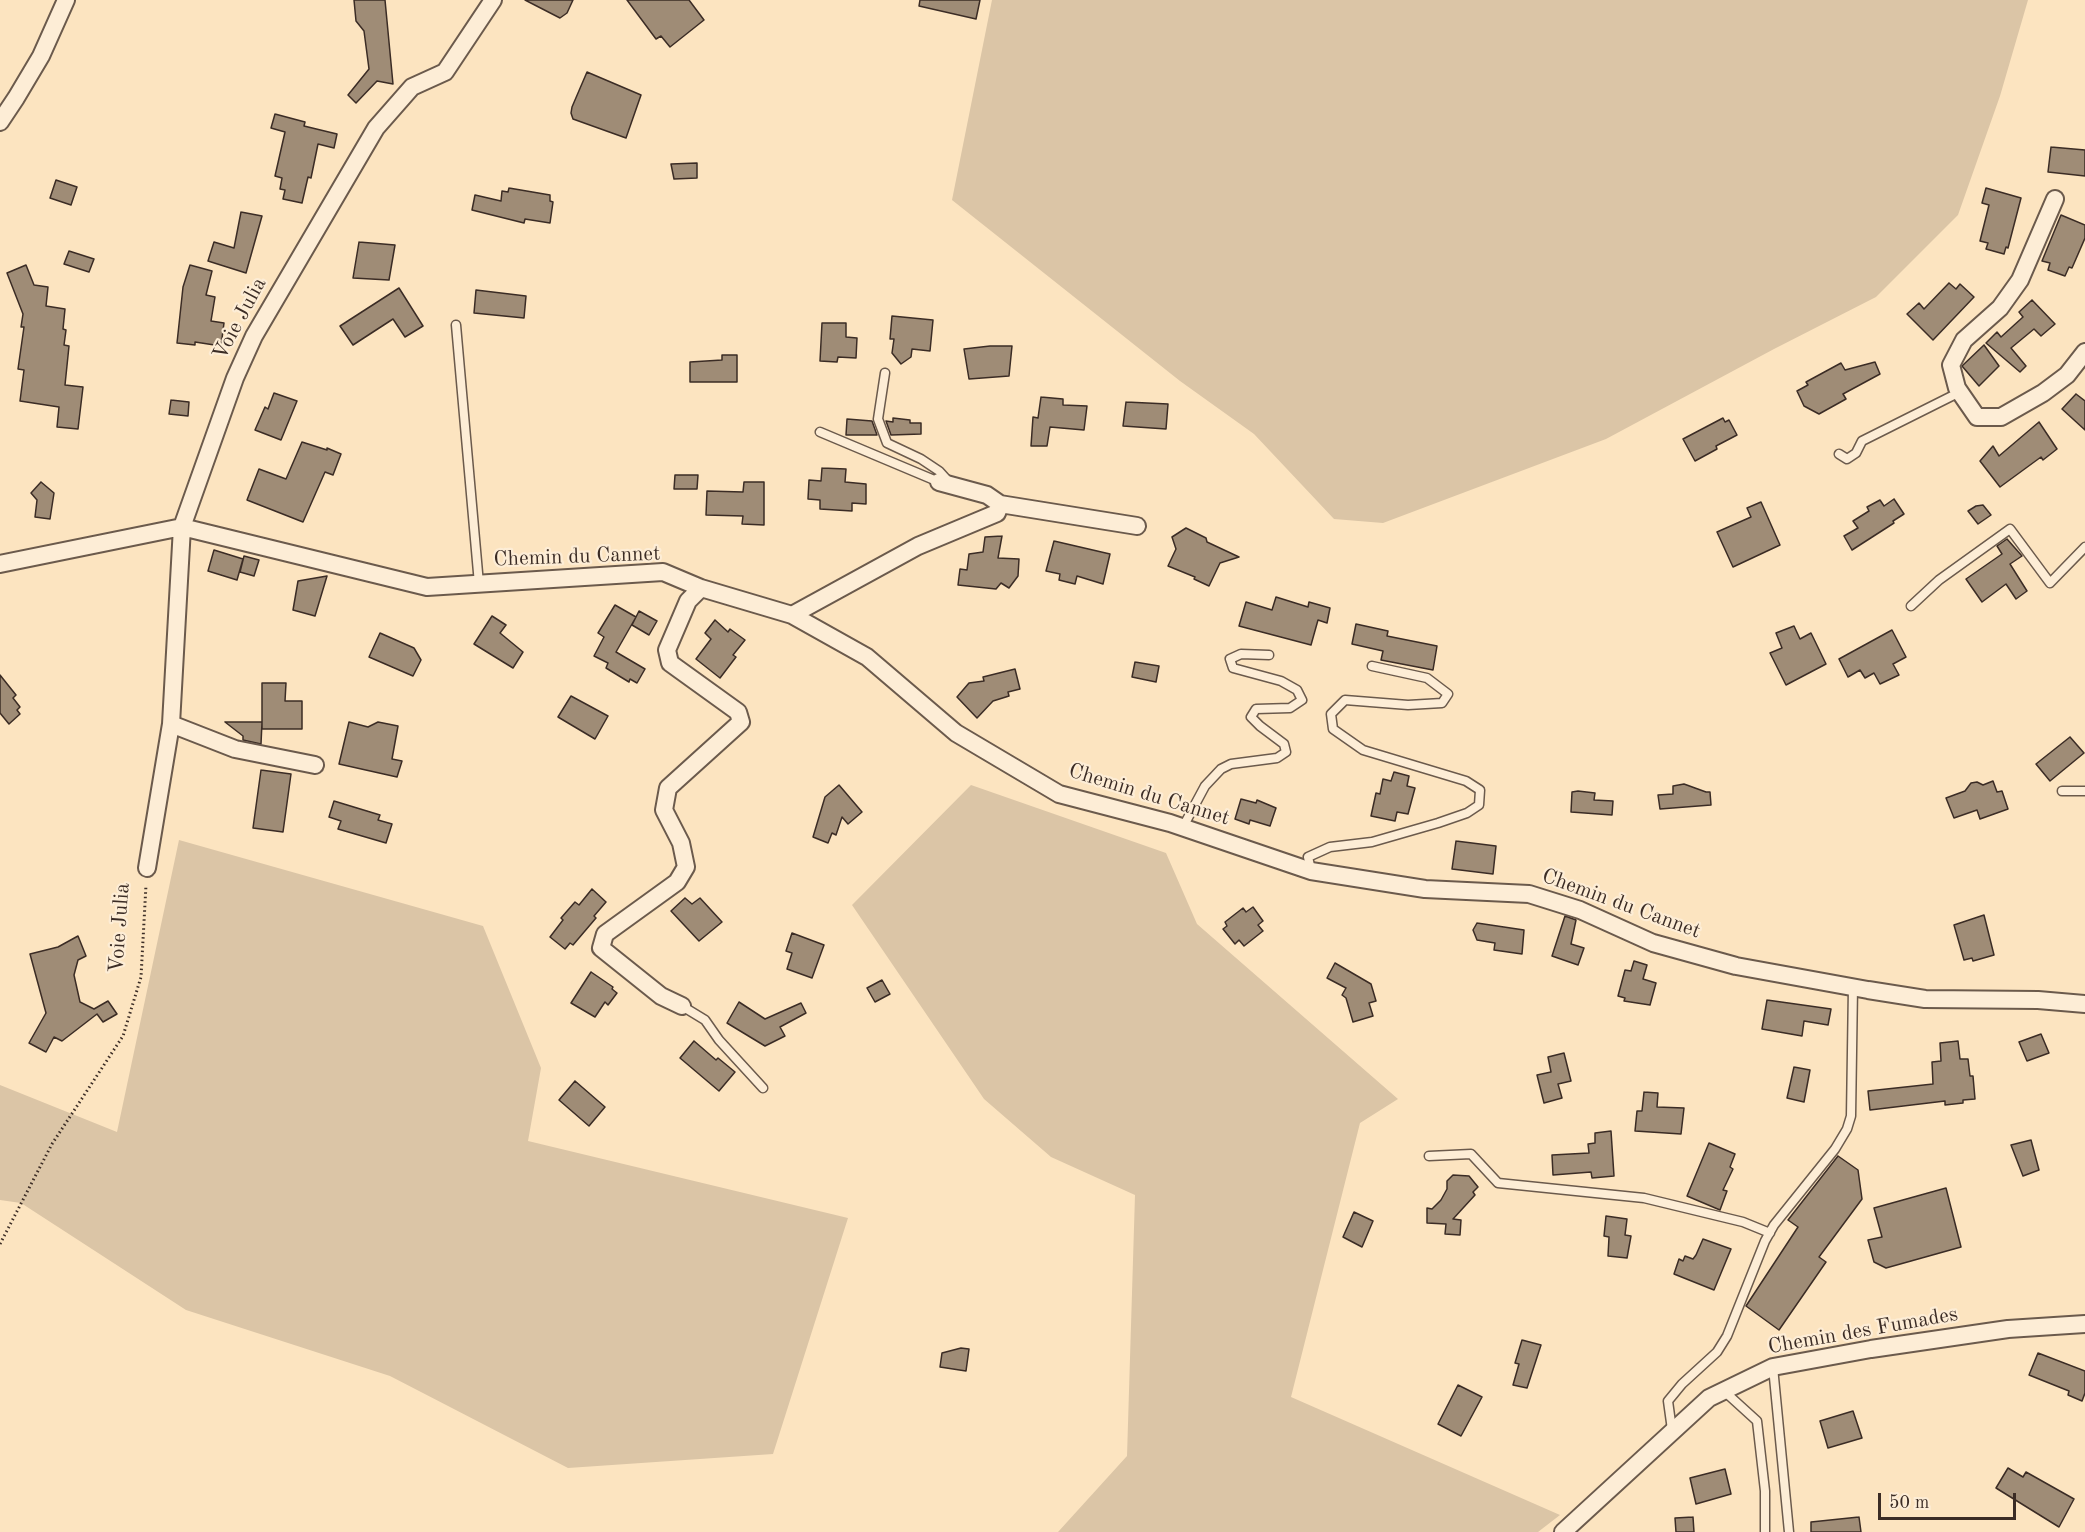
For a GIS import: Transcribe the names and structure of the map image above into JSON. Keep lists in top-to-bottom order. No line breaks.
{"streets":{"street":["Voie Julia","Chemin du Cannet","Chemin des Fumades"]},"crossings":[["Voie Julia","Chemin du Cannet"]],"scale_bar":"50 m"}
